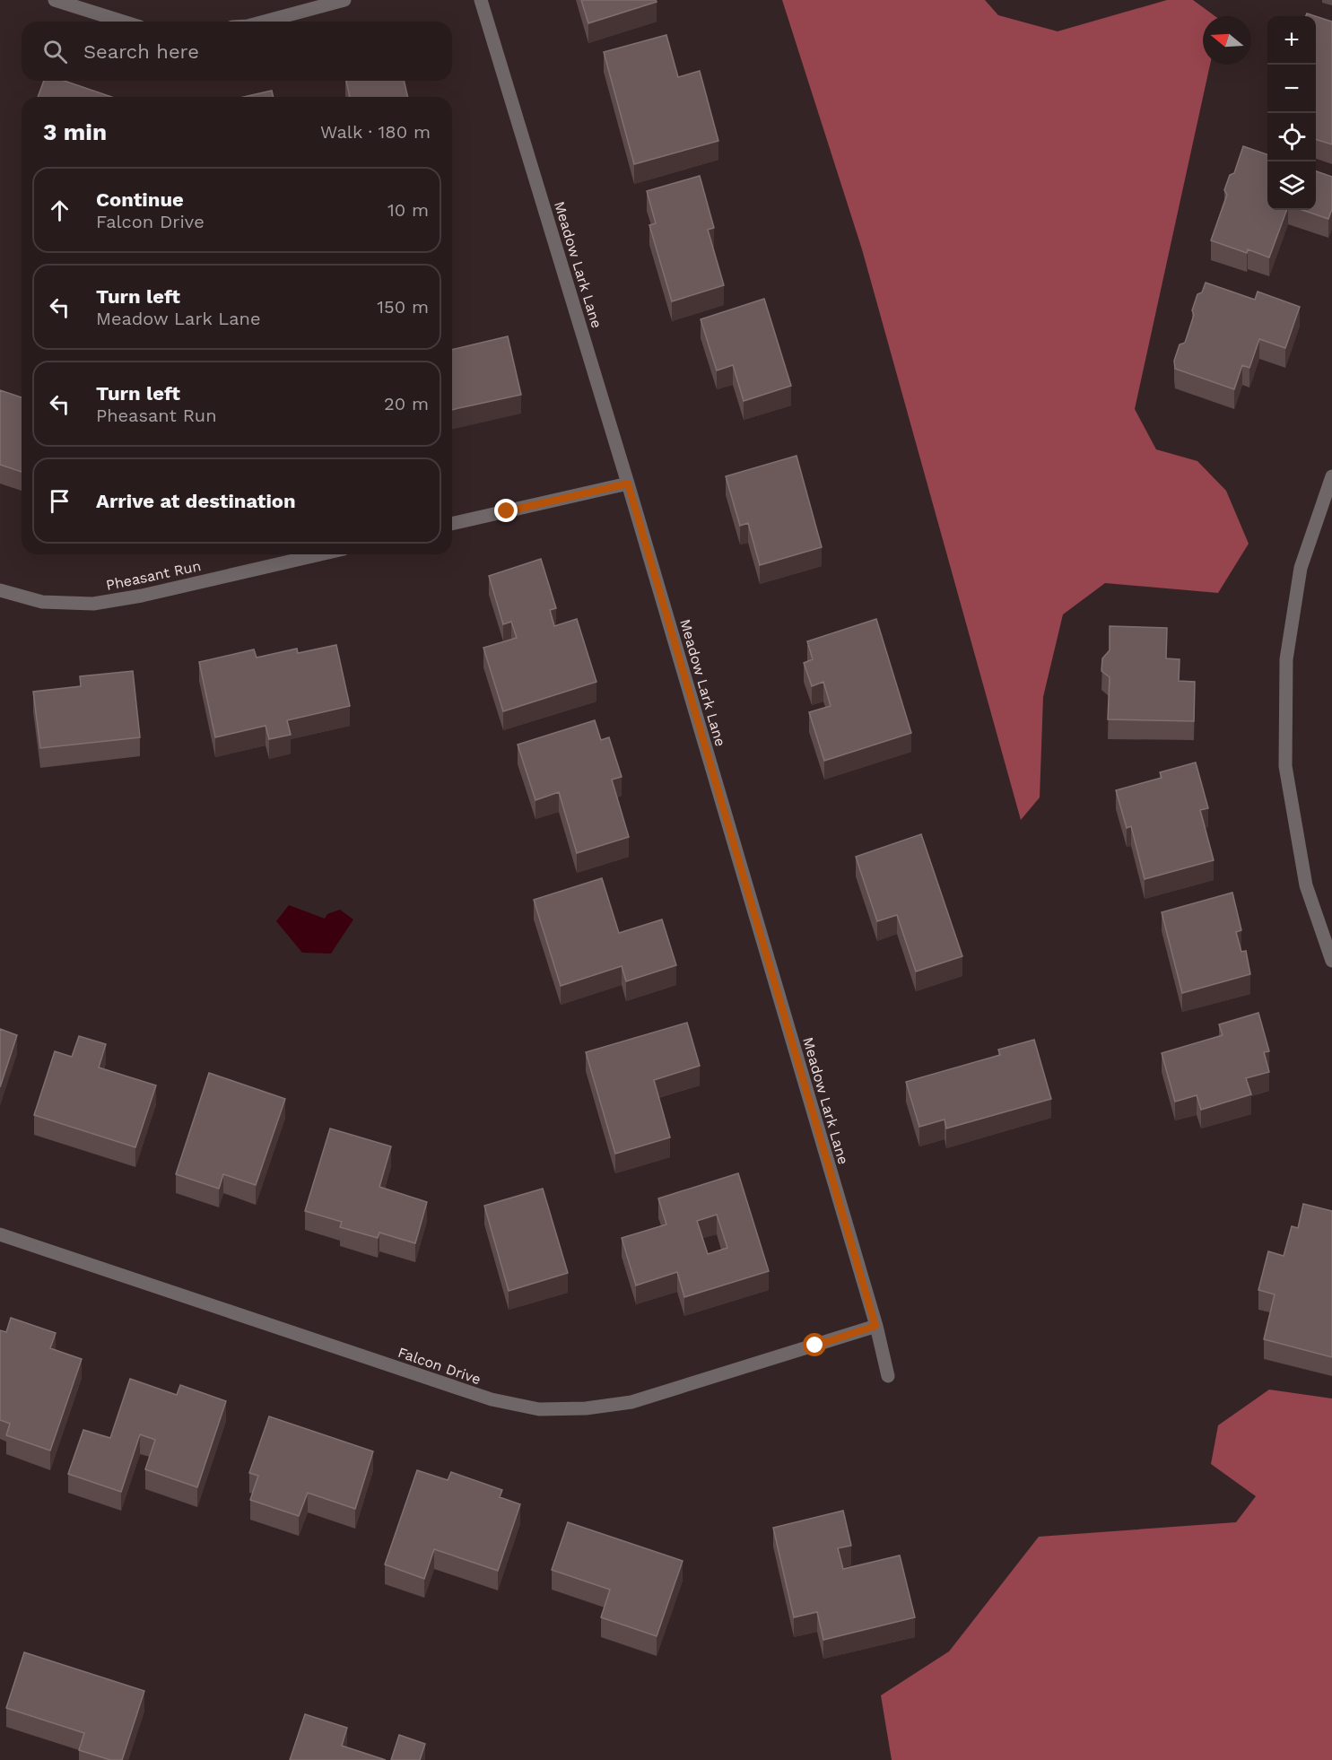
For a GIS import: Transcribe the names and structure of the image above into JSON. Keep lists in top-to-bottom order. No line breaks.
{"streets":{"street":["Meadow Lark Lane","Pheasant Run","Falcon Drive"]},"crossings":[["Meadow Lark Lane","Falcon Drive"]],"north":"left","page":{"map_buttons":["+","−"],"search":"Search here","heading":["3 min","Walk · 180 m"],"list":[["Continue","Falcon Drive","10 m"],["Turn left","Meadow Lark Lane","150 m"],["Turn left","Pheasant Run","20 m"],"Arrive at destination"]}}
